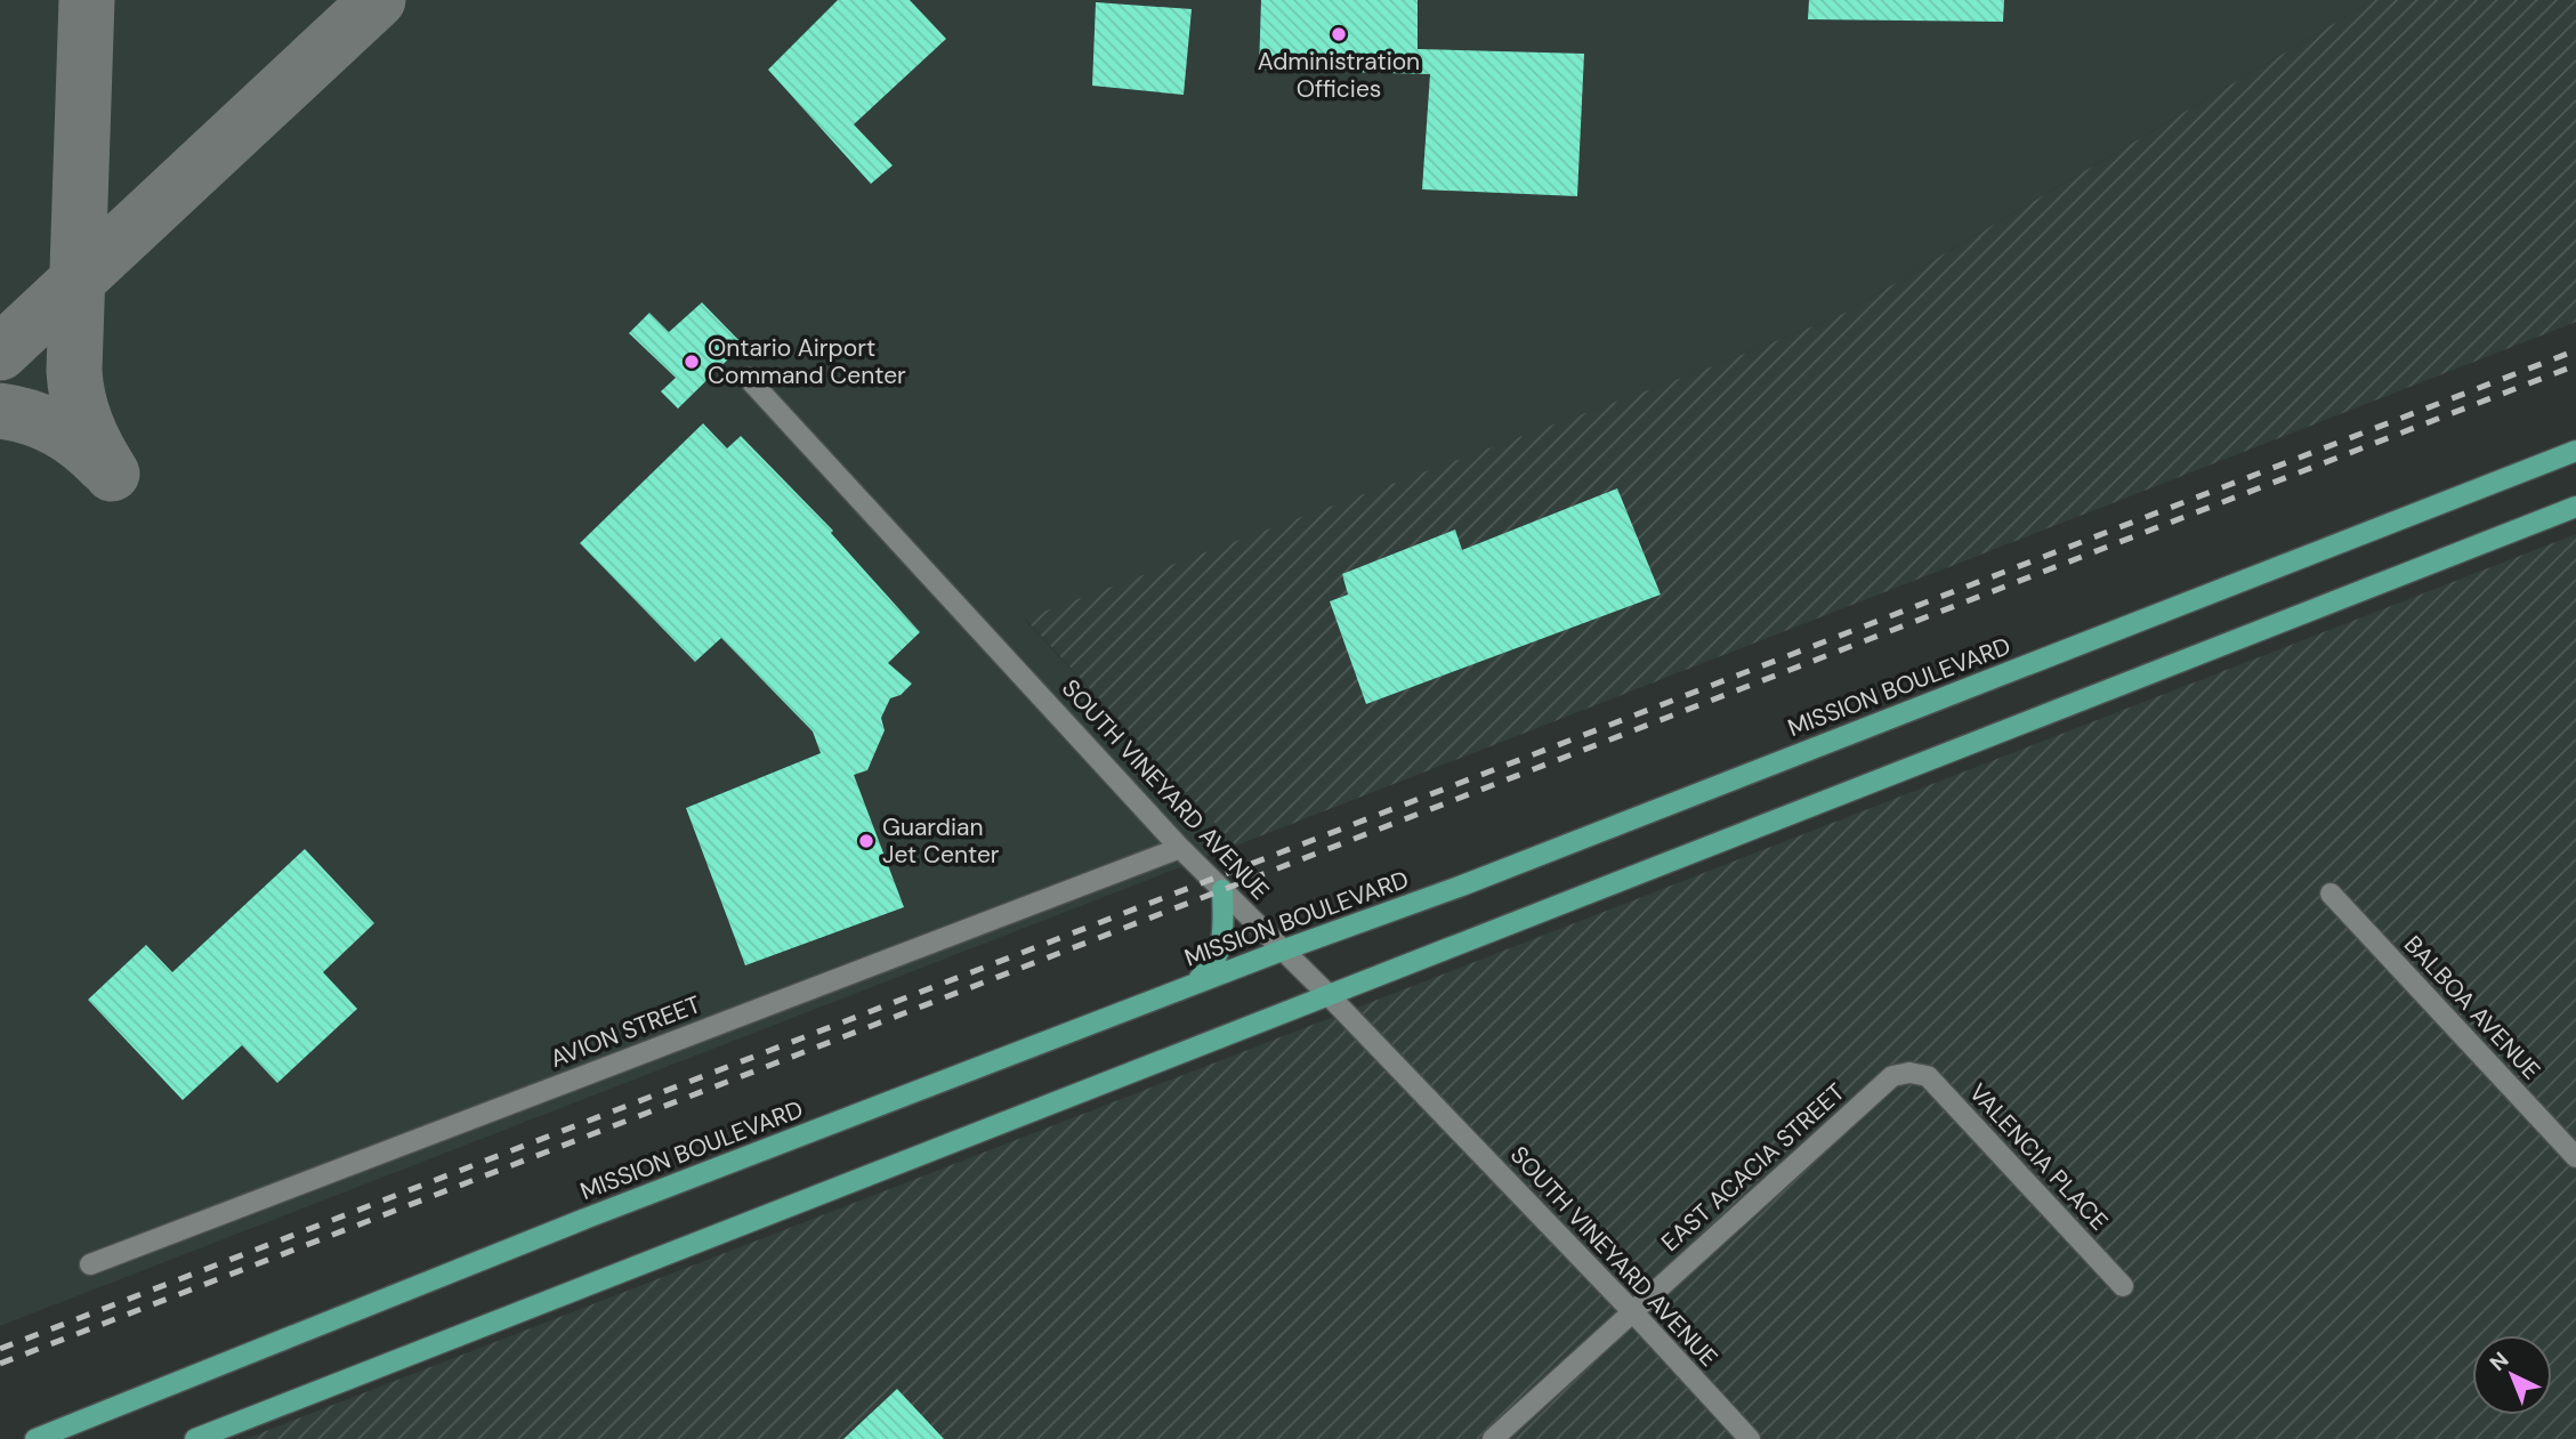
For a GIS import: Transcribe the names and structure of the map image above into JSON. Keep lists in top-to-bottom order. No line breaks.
{"streets":{"main road":["MISSION BOULEVARD"],"street":["SOUTH VINEYARD AVENUE","BALBOA AVENUE","AVION STREET","VALENCIA PLACE","EAST ACACIA STREET"]},"crossings":[["MISSION BOULEVARD","SOUTH VINEYARD AVENUE"],["SOUTH VINEYARD AVENUE","AVION STREET"],["SOUTH VINEYARD AVENUE","EAST ACACIA STREET"],["VALENCIA PLACE","EAST ACACIA STREET"]],"places":["Administration Officies","Ontario Airport Command Center","Guardian Jet Center"],"north":"top left"}
